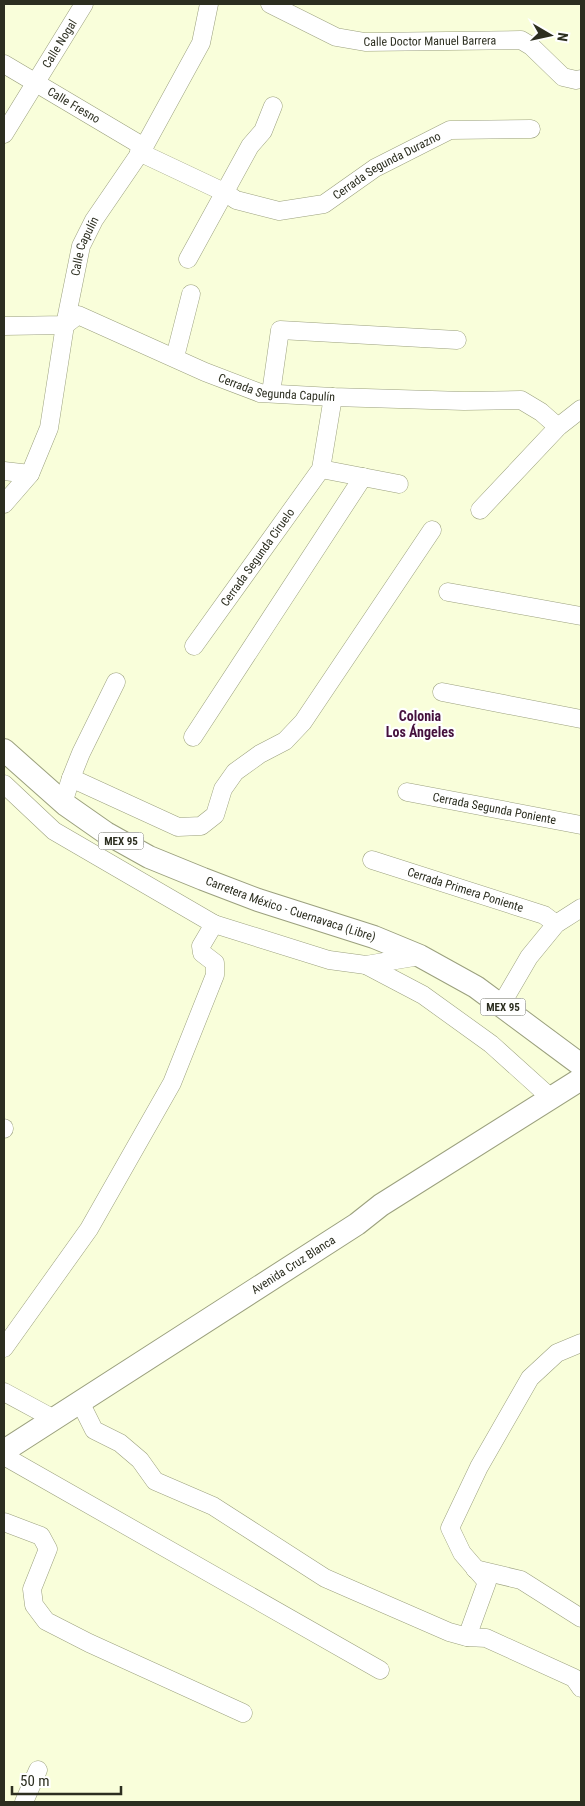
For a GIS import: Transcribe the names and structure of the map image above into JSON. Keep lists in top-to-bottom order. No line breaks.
{"streets":{"main road":["MEX 95","Carretera México - Cuernavaca (Libre)","Avenida Cruz Blanca"],"street":["Calle Doctor Manuel Barrera","Calle Nogal","Calle Fresno","Cerrada Segunda Durazno","Calle Capulín","Cerrada Segunda Capulín","Cerrada Segunda Ciruelo","Cerrada Segunda Poniente","Cerrada Primera Poniente"]},"crossings":[["Calle Nogal","Calle Fresno"],["Calle Fresno","Cerrada Segunda Durazno"],["Calle Fresno","Calle Capulín"],["Cerrada Segunda Durazno","Calle Capulín"],["Calle Capulín","Cerrada Segunda Capulín"]],"districts":["Colonia Los Ángeles"],"scale_bar":"50 m","north":"right"}
